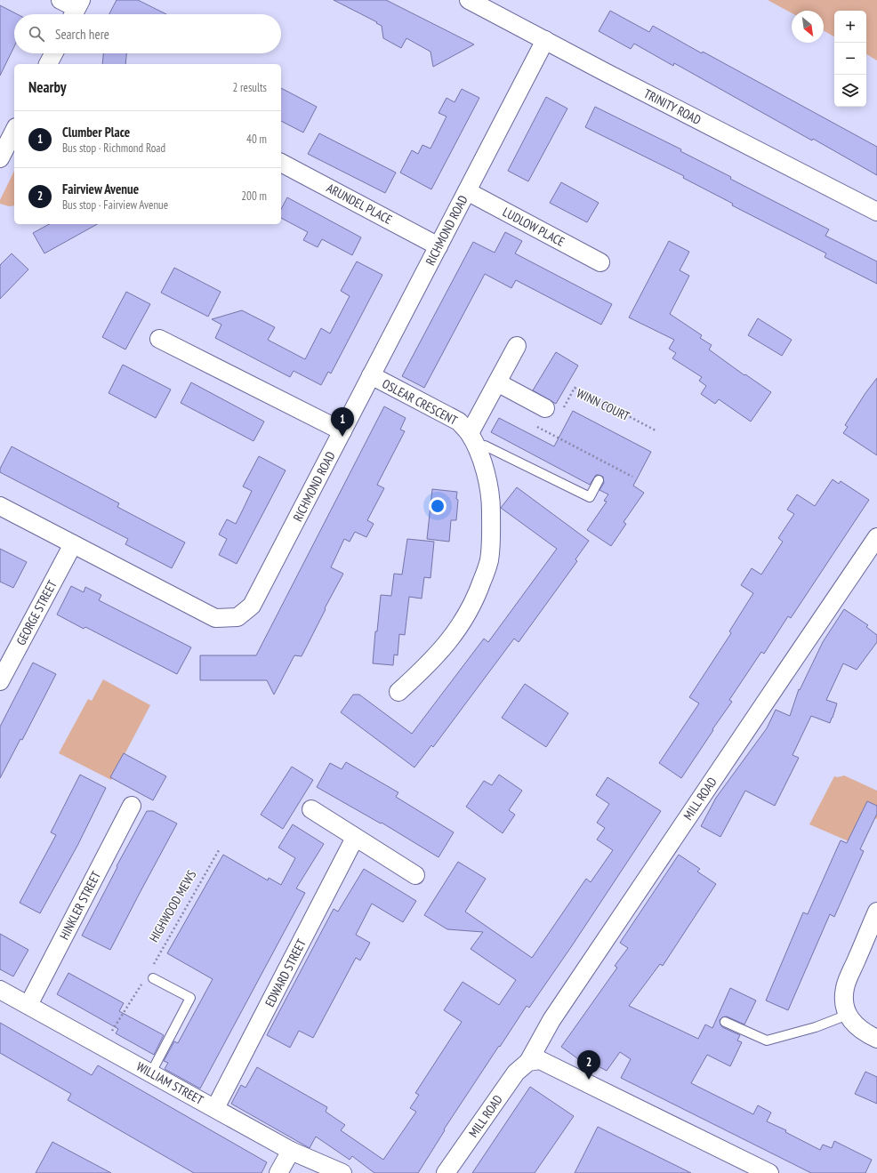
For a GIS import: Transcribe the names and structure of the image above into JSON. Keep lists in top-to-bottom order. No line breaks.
{"streets":{"street":["TRINITY ROAD","ARUNDEL PLACE","LUDLOW PLACE","RICHMOND ROAD","OSLEAR CRESCENT","GEORGE STREET","MILL ROAD","HINKLER STREET","EDWARD STREET","WILLIAM STREET"],"path":["WINN COURT","HIGHWOOD MEWS"]},"crossings":[["TRINITY ROAD","RICHMOND ROAD"],["ARUNDEL PLACE","RICHMOND ROAD"],["LUDLOW PLACE","RICHMOND ROAD"],["RICHMOND ROAD","OSLEAR CRESCENT"],["RICHMOND ROAD","GEORGE STREET"],["HINKLER STREET","WILLIAM STREET"],["EDWARD STREET","WILLIAM STREET"]],"north":"bottom right","page":{"map_buttons":["+","−"],"search":"Search here","heading":["Nearby","2 results"],"list":[{"mark":"1","name":"Clumber Place","note":"Bus stop · Richmond Road","value":"40 m"},{"mark":"2","name":"Fairview Avenue","note":"Bus stop · Fairview Avenue","value":"200 m"}],"pins":["1","2"]}}
